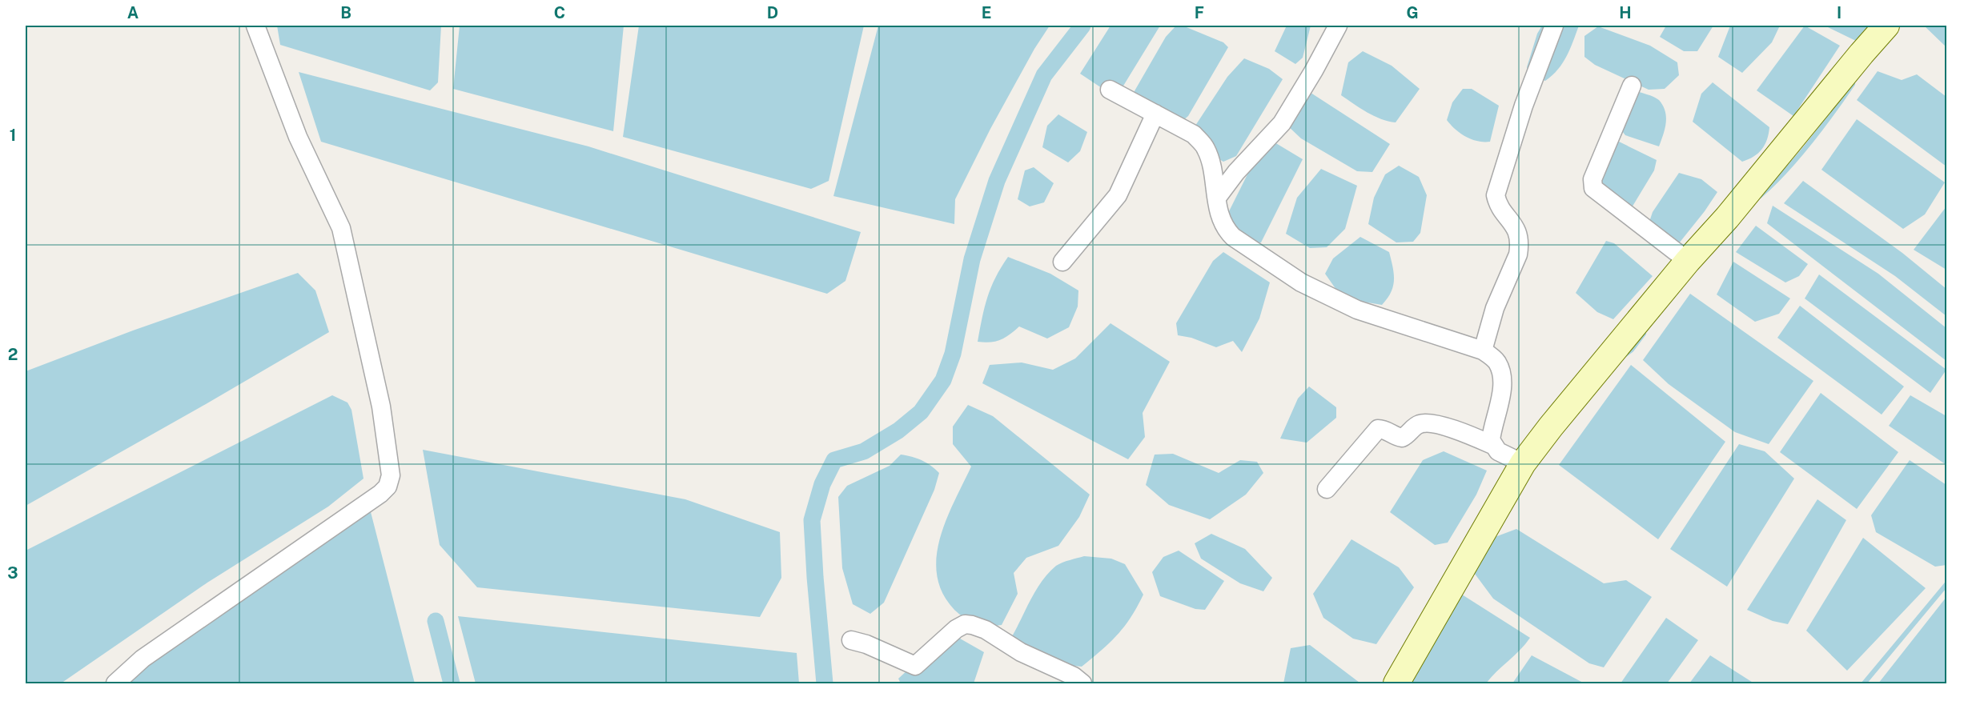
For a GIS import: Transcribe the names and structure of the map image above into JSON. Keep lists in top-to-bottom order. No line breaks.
{"grid":{"columns":["A","B","C","D","E","F","G","H","I"],"rows":["1","2","3"]}}
